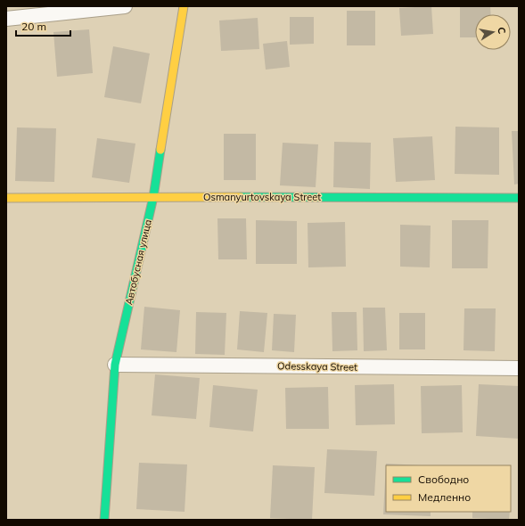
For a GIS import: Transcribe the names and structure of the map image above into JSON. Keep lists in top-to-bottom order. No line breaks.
{"streets":{"street":["Osmanyurtovskaya Street","Автобусная улица","Odesskaya Street"]},"crossings":[["Osmanyurtovskaya Street","Автобусная улица"],["Автобусная улица","Odesskaya Street"]],"legend":["Свободно","Медленно"],"scale_bar":"20 m","north":"right"}
